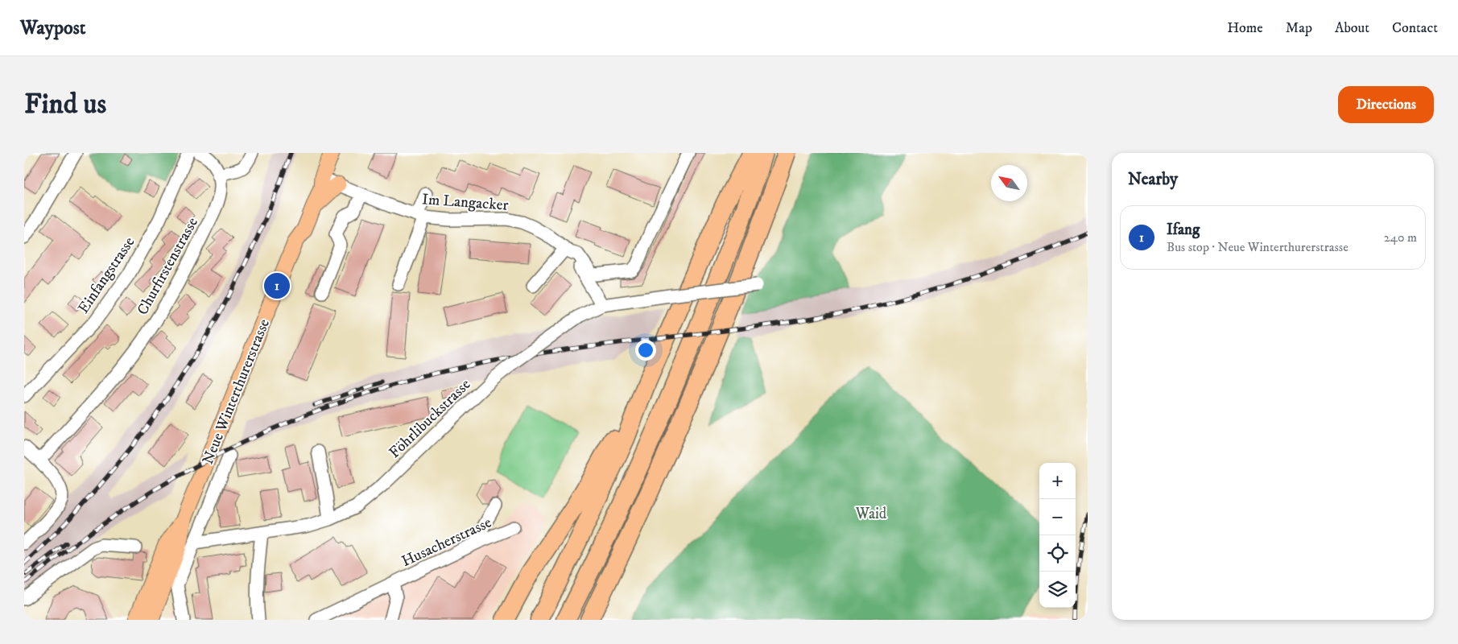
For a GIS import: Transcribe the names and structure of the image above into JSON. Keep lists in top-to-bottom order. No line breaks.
{"streets":{"main road":["Neue Winterthurerstrasse"],"street":["Im Langacker","Churfirstenstrasse","Einfangstrasse","Föhrlibuckstrasse","Husacherstrasse"]},"crossings":[["Im Langacker","Neue Winterthurerstrasse"]],"parks":["Waid"],"north":"top left","page":{"header":"Waypost","nav":["Home","Map","About","Contact"],"buttons":"Directions","title":"Find us","heading":"Nearby","list":[{"mark":"1","name":"Ifang","note":"Bus stop · Neue Winterthurerstrasse","value":"240 m"}],"pins":"1","map_buttons":["+","−"]}}
